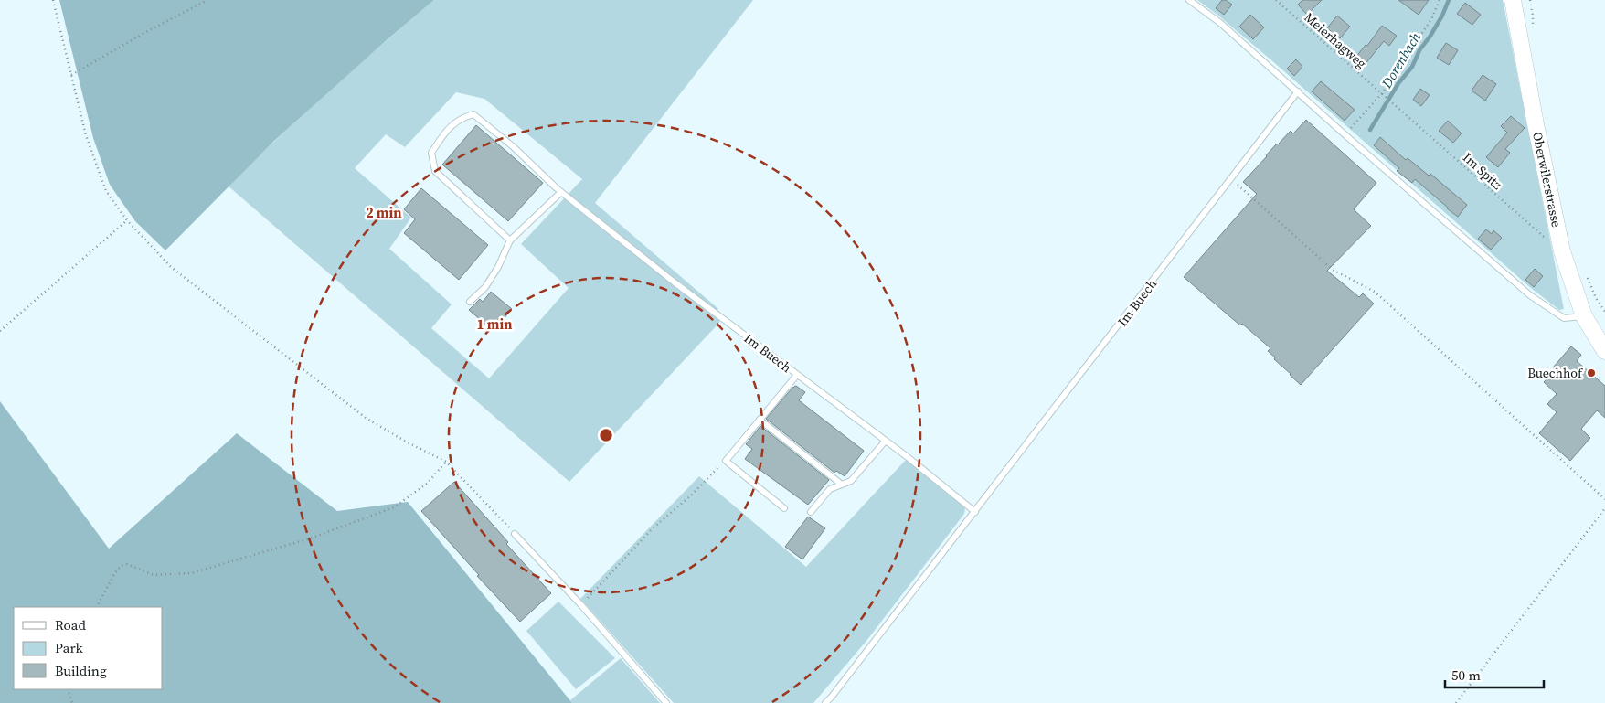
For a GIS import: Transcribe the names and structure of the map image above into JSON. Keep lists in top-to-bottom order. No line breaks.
{"streets":{"street":["Oberwilerstrasse"],"lane":["Im Buech"],"path":["Meierhagweg","Im Spitz"]},"crossings":[["Meierhagweg","Im Spitz"],["Im Spitz","Oberwilerstrasse"]],"water":["Dorenbach"],"places":["Buechhof"],"legend":["Road","Park","Building"],"scale_bar":"50 m","rings":["2 min","1 min"]}
